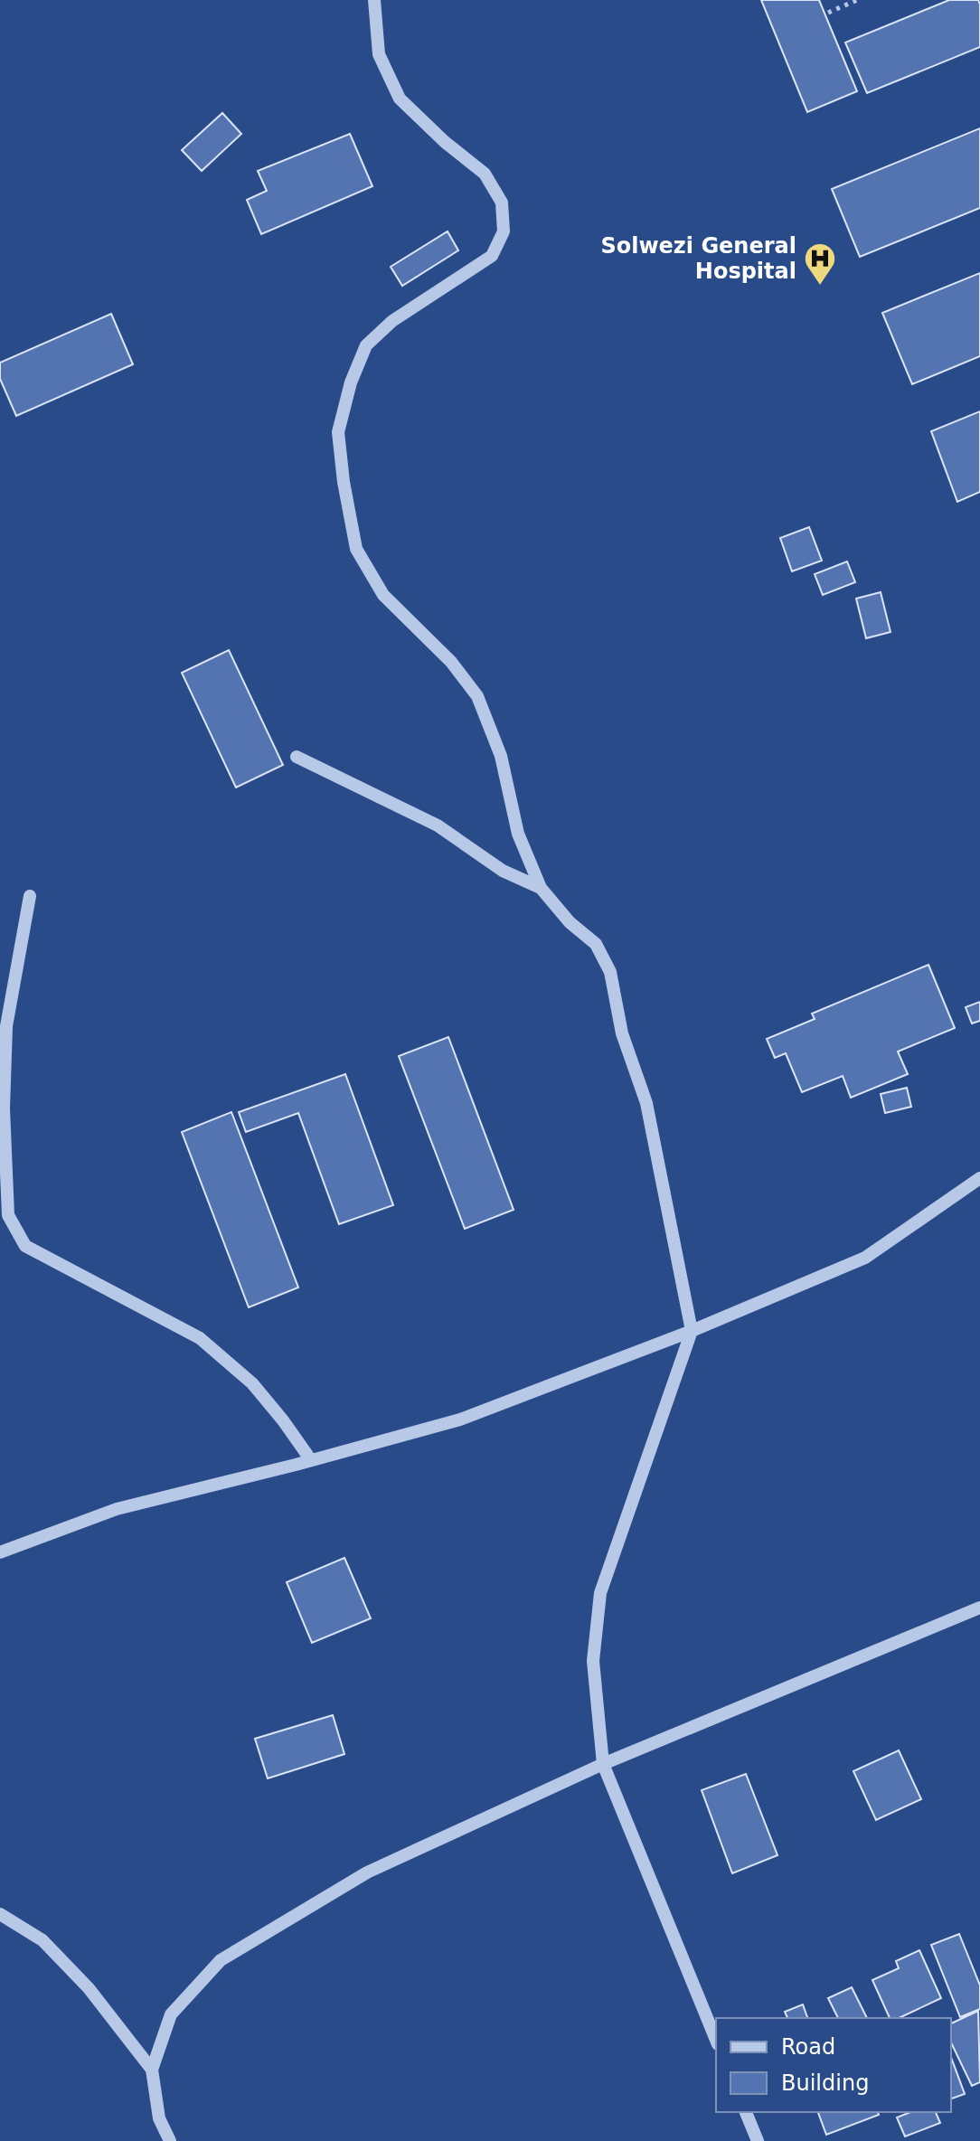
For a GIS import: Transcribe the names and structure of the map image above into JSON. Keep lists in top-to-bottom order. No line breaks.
{"places":{"hospital":["Solwezi General Hospital"]},"legend":["Road","Building"]}
